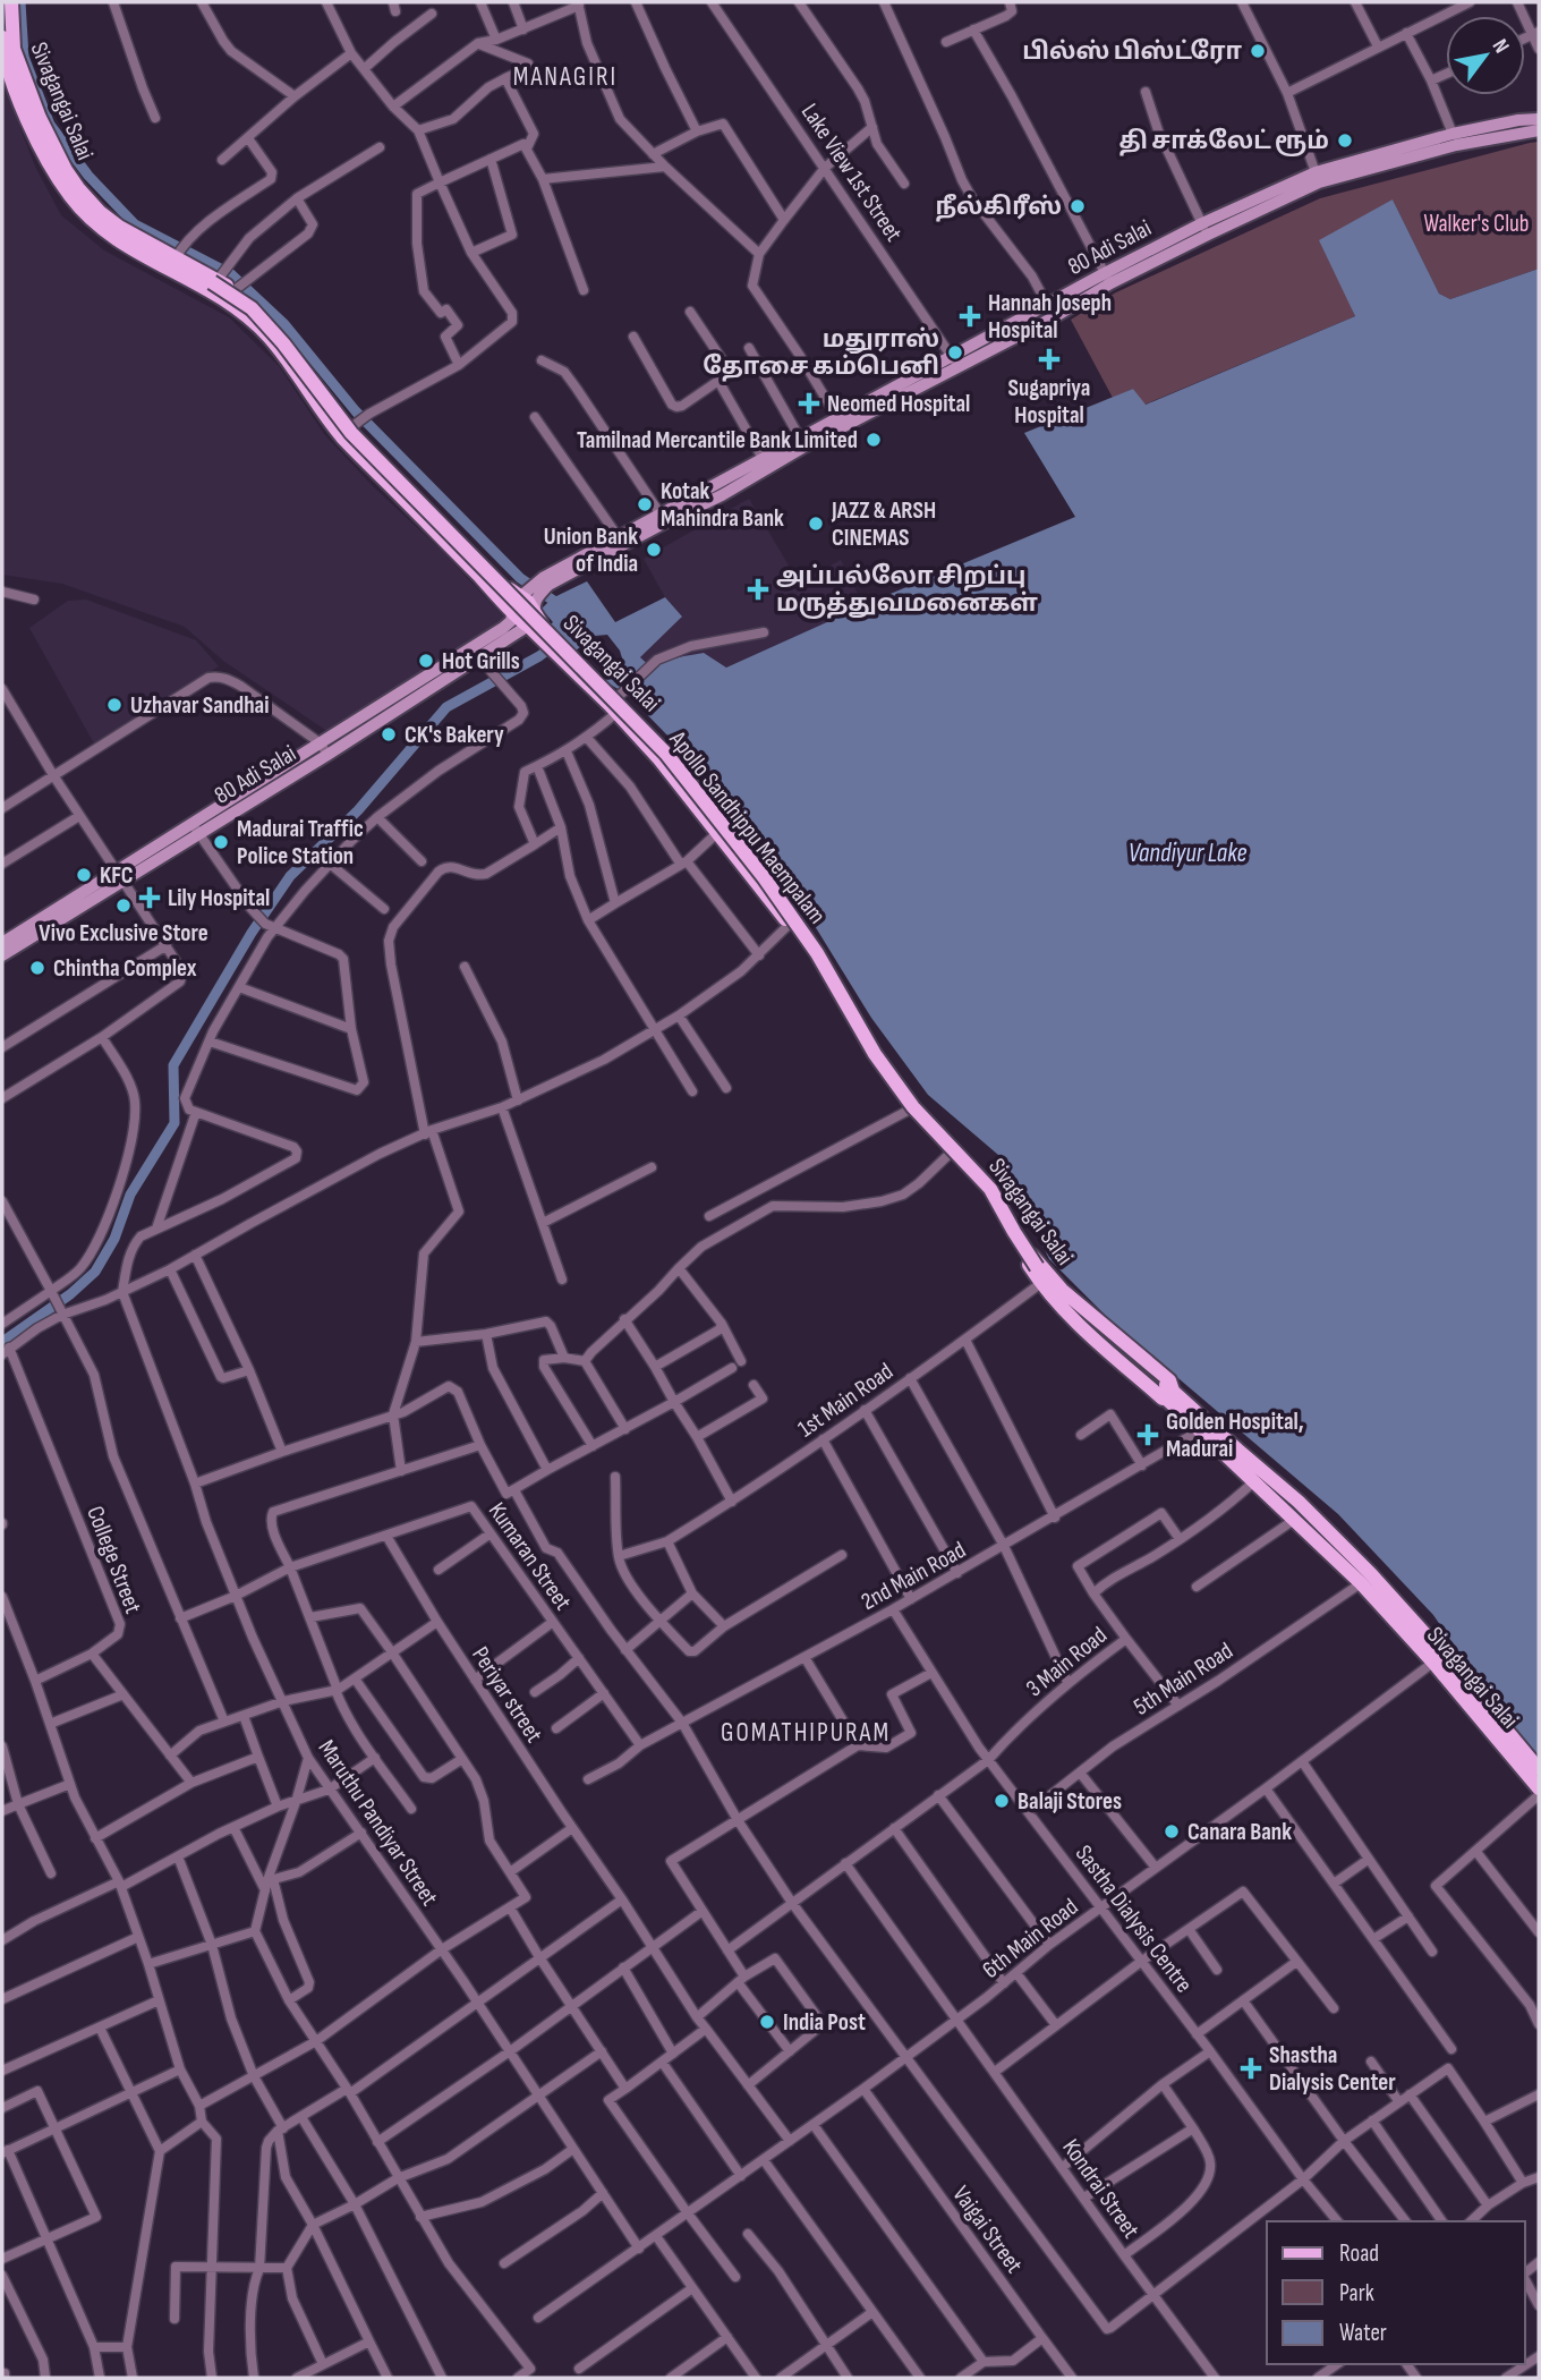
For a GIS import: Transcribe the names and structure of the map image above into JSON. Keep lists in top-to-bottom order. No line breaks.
{"streets":{"main road":["Sivagangai Salai","80 Adi Salai","Apollo Sandhippu Maempalam"],"street":["Lake View 1st Street","1st Main Road","Kumaran Street","College Street","2nd Main Road","3 Main Road","5th Main Road","Periyar street","Maruthu Pandiyar Street","Sastha Dialysis Centre","6th Main Road","Kondrai Street","Vaigai Street"]},"crossings":[["Sivagangai Salai","80 Adi Salai"],["Sivagangai Salai","Apollo Sandhippu Maempalam"],["Sivagangai Salai","1st Main Road"],["Sivagangai Salai","2nd Main Road"],["Sivagangai Salai","3 Main Road"],["Sivagangai Salai","5th Main Road"],["Sivagangai Salai","6th Main Road"],["Lake View 1st Street","80 Adi Salai"],["Kumaran Street","2nd Main Road"],["2nd Main Road","Sastha Dialysis Centre"],["3 Main Road","Sastha Dialysis Centre"],["3 Main Road","Kondrai Street"],["5th Main Road","Sastha Dialysis Centre"],["Periyar street","6th Main Road"],["Maruthu Pandiyar Street","6th Main Road"],["Sastha Dialysis Centre","6th Main Road"],["6th Main Road","Kondrai Street"],["6th Main Road","Vaigai Street"]],"districts":["MANAGIRI","GOMATHIPURAM"],"water":["Vandiyur Lake"],"parks":["Walker's Club"],"places":{"other":["பில்ஸ் பிஸ்ட்ரோ","தி சாக்லேட் ரூம்","நீல்கிரீஸ்","மதுராஸ் தோசை கம்பெனி","Tamilnad Mercantile Bank Limited","Kotak Mahindra Bank","JAZZ & ARSH CINEMAS","Union Bank of India","Hot Grills","Uzhavar Sandhai","CK's Bakery","Madurai Traffic Police Station","KFC","Vivo Exclusive Store","Chintha Complex","Balaji Stores","Canara Bank","India Post"],"health":["Hannah Joseph Hospital","Sugapriya Hospital","Neomed Hospital","அப்பல்லோ சிறப்பு மருத்துவமனைகள்","Lily Hospital","Golden Hospital, Madurai","Shastha Dialysis Center"]},"legend":["Road","Park","Water"],"north":"top right"}
